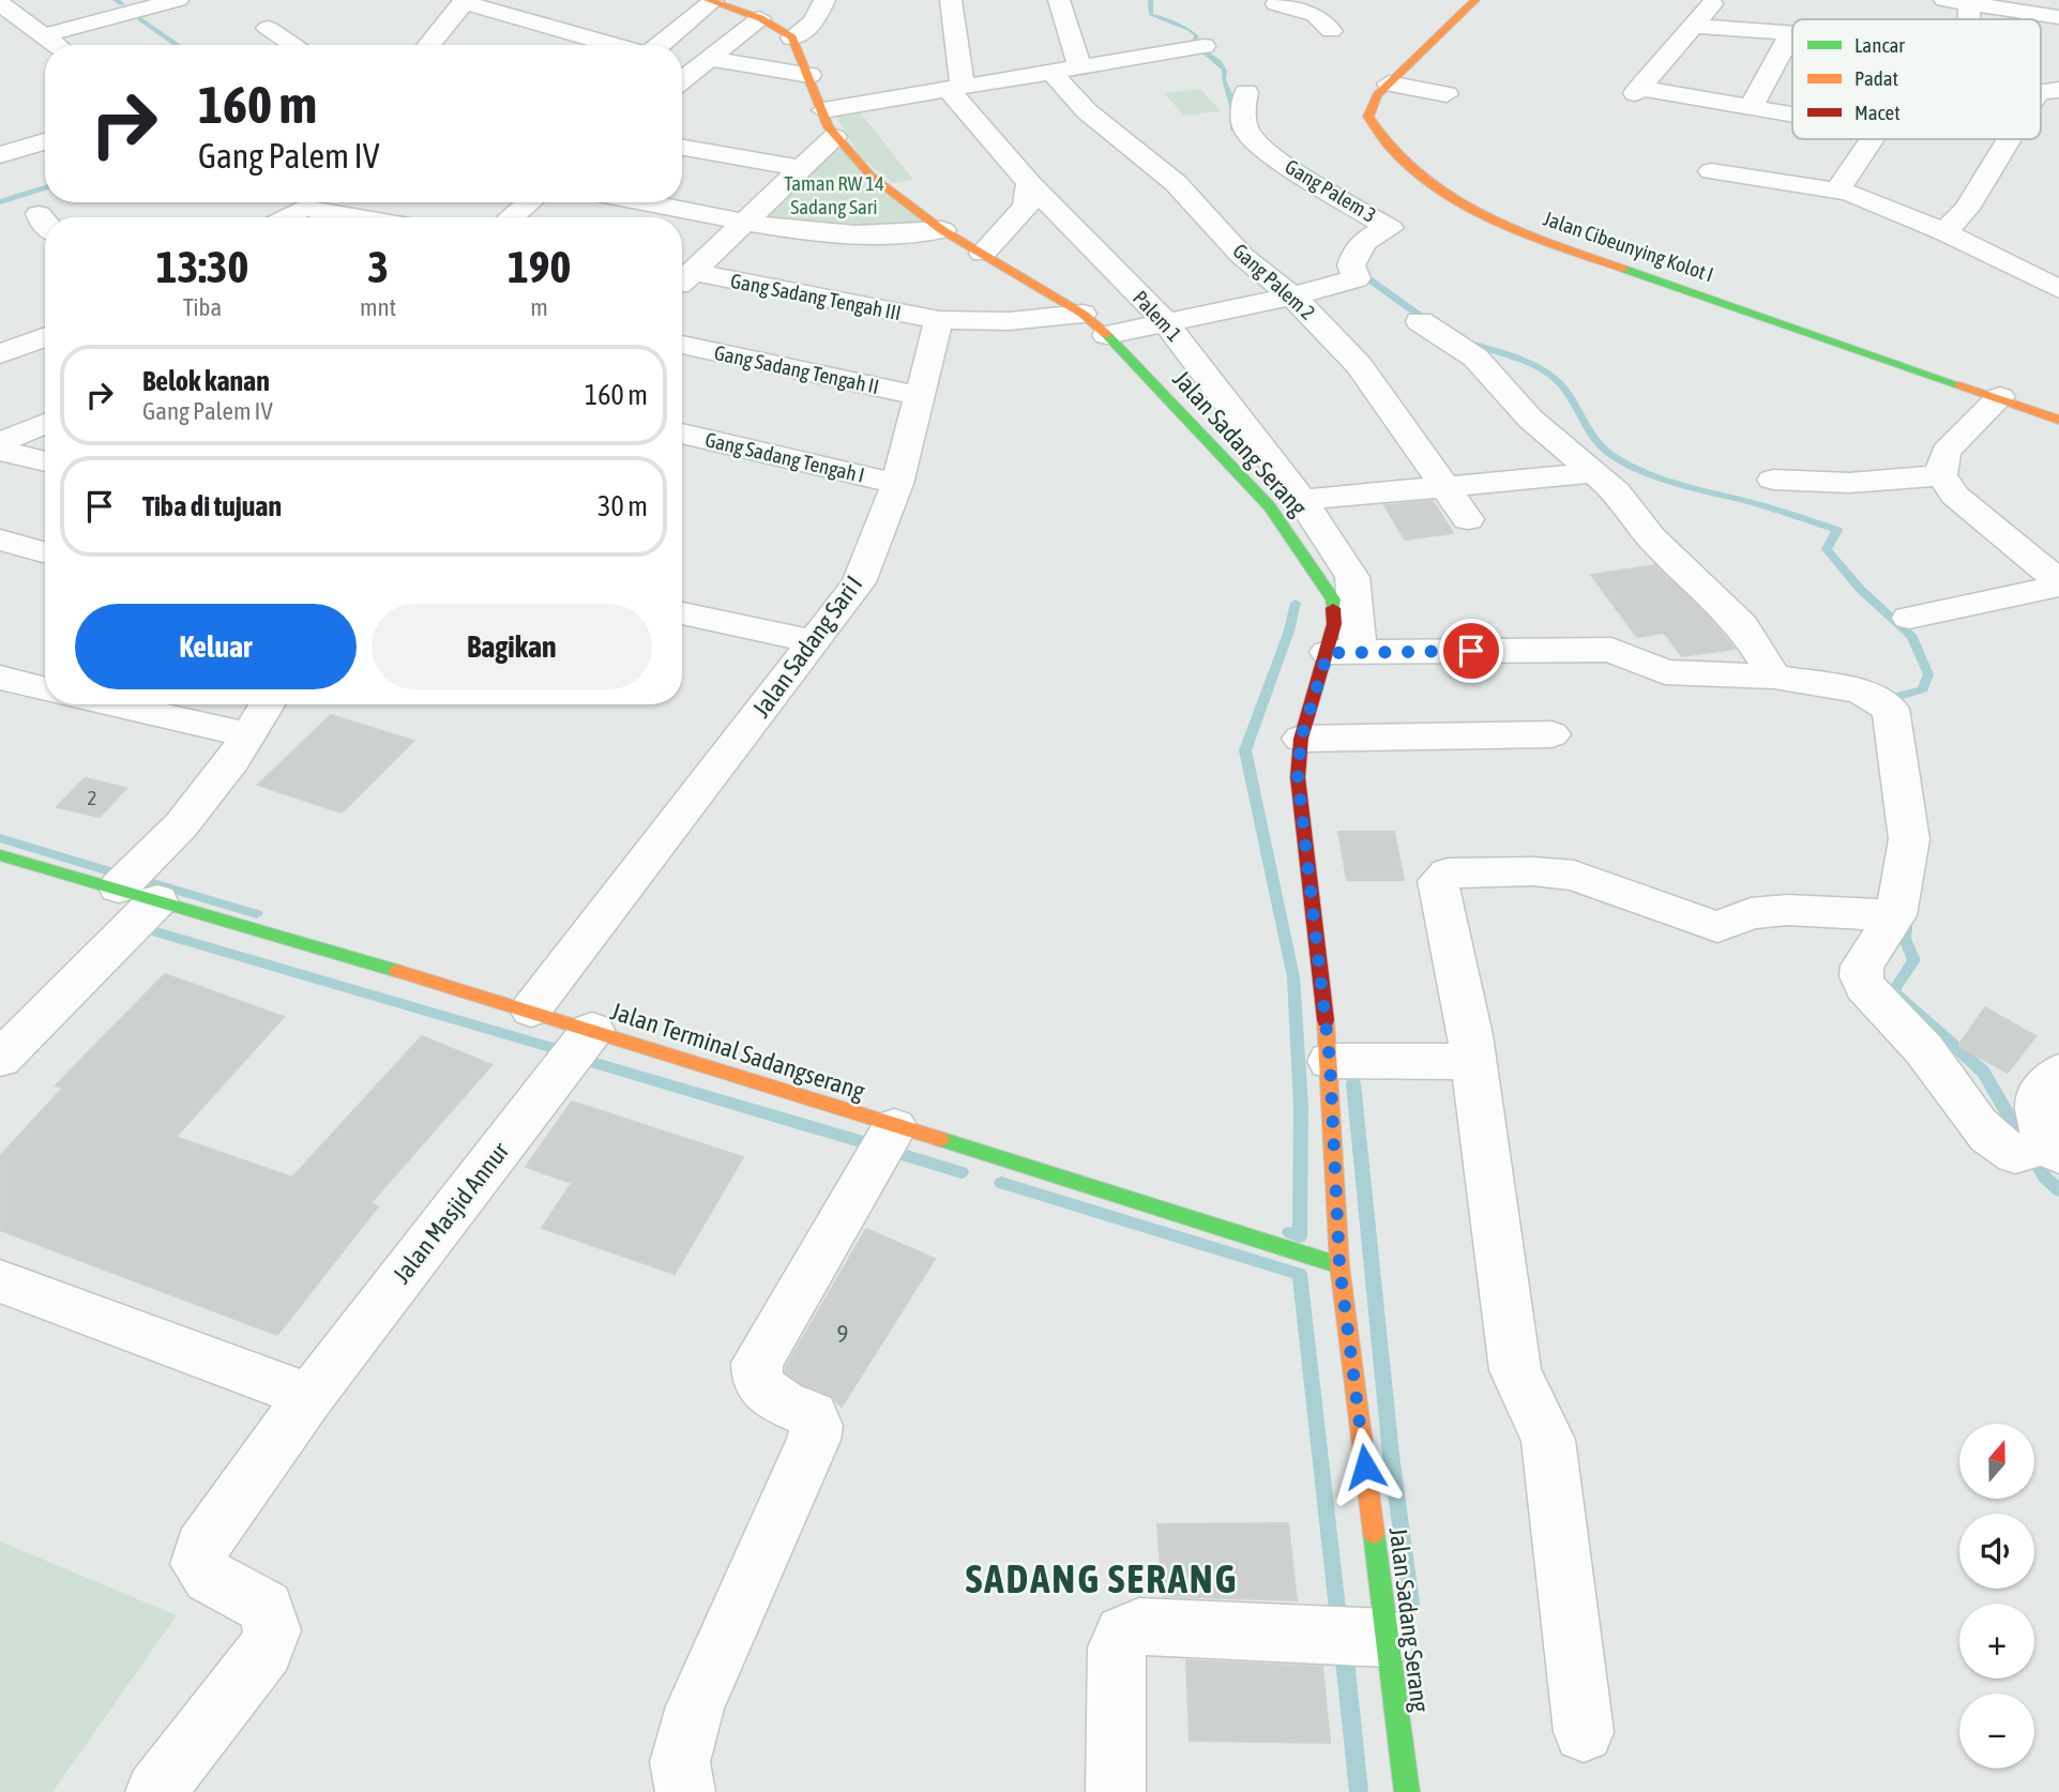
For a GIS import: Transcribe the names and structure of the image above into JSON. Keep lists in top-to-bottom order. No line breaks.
{"streets":{"main road":["Jalan Cibeunying Kolot I","Jalan Sadang Serang","Jalan Terminal Sadangserang"],"street":["Gang Palem 3","Gang Palem 2","Gang Sadang Tengah III","Palem 1","Gang Sadang Tengah II","Gang Sadang Tengah I","Jalan Sadang Sari I","Jalan Masjid Annur"]},"crossings":[["Gang Palem 3","Gang Palem 2"],["Gang Sadang Tengah III","Jalan Sadang Sari I"],["Palem 1","Jalan Sadang Serang"],["Gang Sadang Tengah II","Jalan Sadang Sari I"],["Jalan Sadang Serang","Jalan Terminal Sadangserang"],["Gang Sadang Tengah I","Jalan Sadang Sari I"],["Jalan Sadang Sari I","Jalan Terminal Sadangserang"],["Jalan Terminal Sadangserang","Jalan Masjid Annur"]],"districts":["SADANG SERANG"],"parks":["Taman RW 14 Sadang Sari"],"house_numbers":["2","9"],"legend":["Lancar","Padat","Macet"],"north":"top","page":{"turn":["160 m","Gang Palem IV"],"eta":["13:30","Tiba","3","mnt","190","m"],"list":[{"name":"Belok kanan","note":"Gang Palem IV","value":"160 m"},{"name":"Tiba di tujuan","value":"30 m"}],"buttons":["Keluar","Bagikan"],"map_buttons":["+","−"]}}
